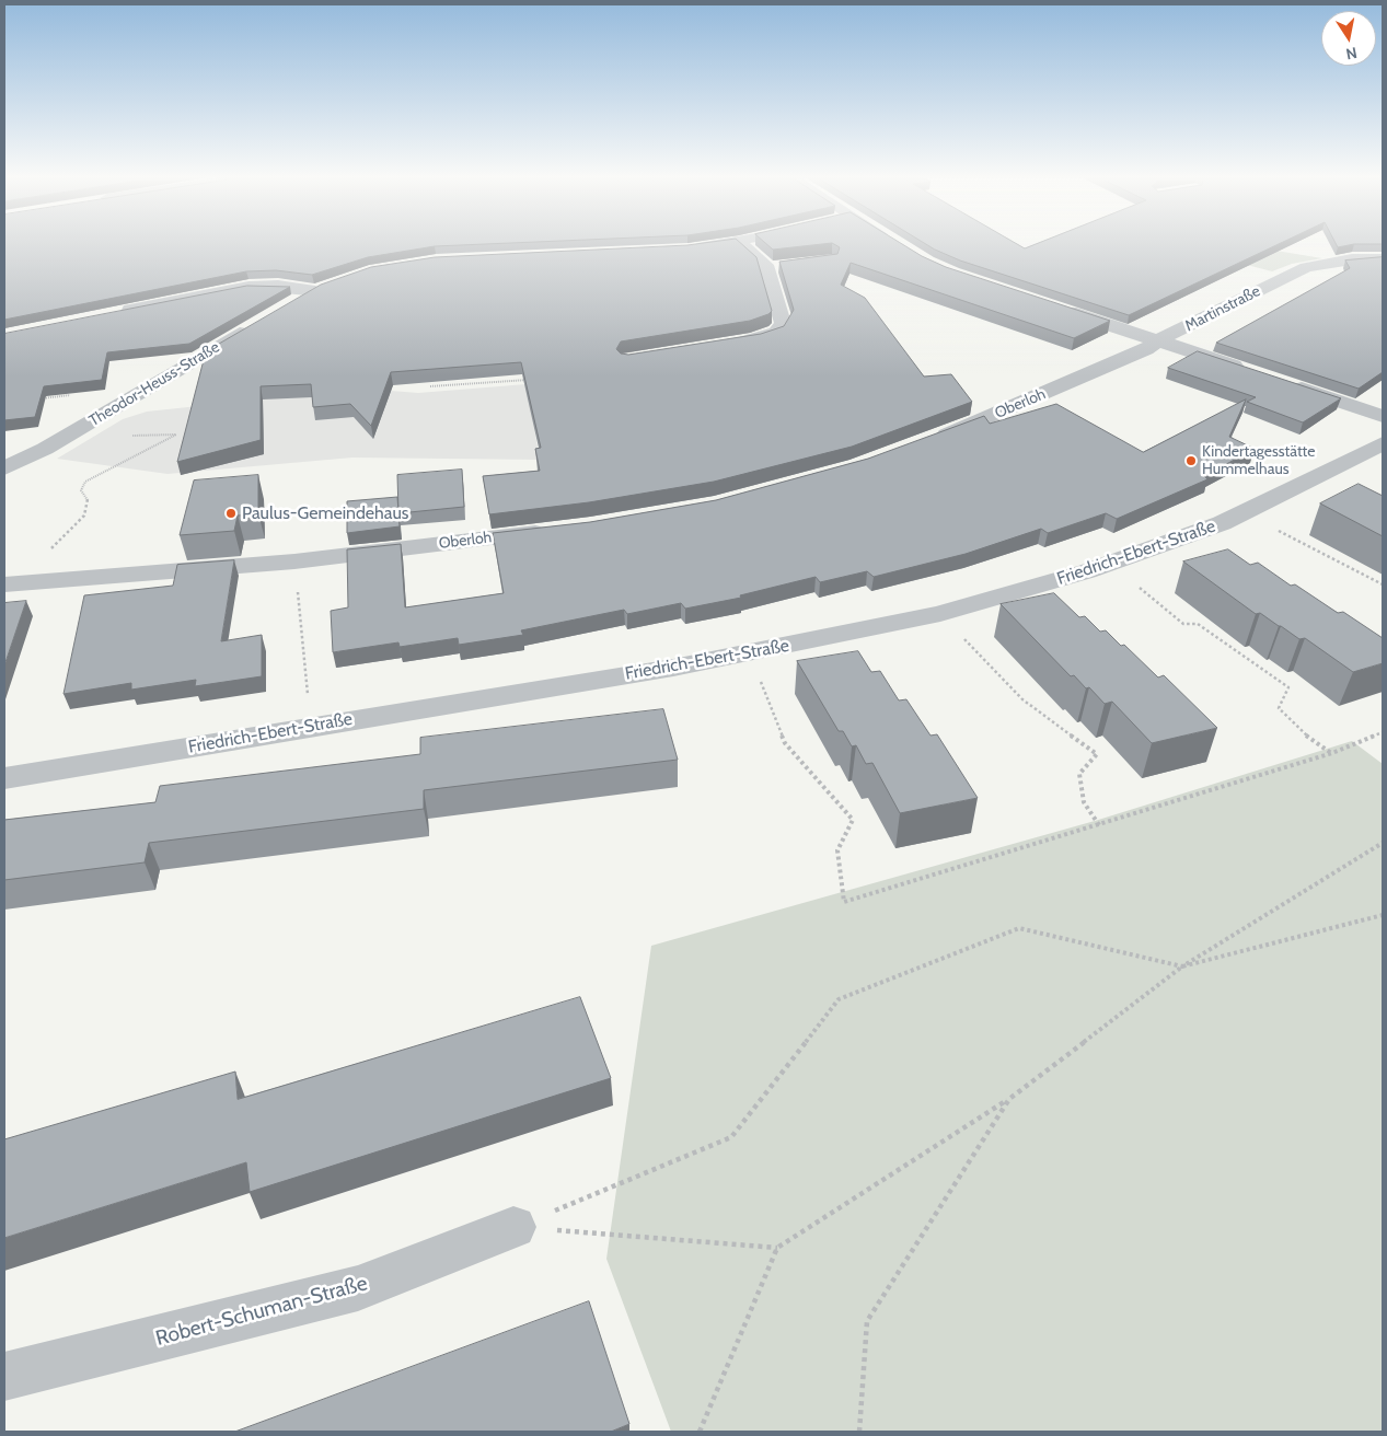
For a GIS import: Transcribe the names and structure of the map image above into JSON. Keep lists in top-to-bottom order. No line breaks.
{"streets":{"street":["Martinstraße","Theodor-Heuss-Straße","Oberloh","Friedrich-Ebert-Straße","Robert-Schuman-Straße"]},"crossings":[["Martinstraße","Oberloh"]],"places":["Kindertagesstätte Hummelhaus","Paulus-Gemeindehaus"],"north":"bottom"}
